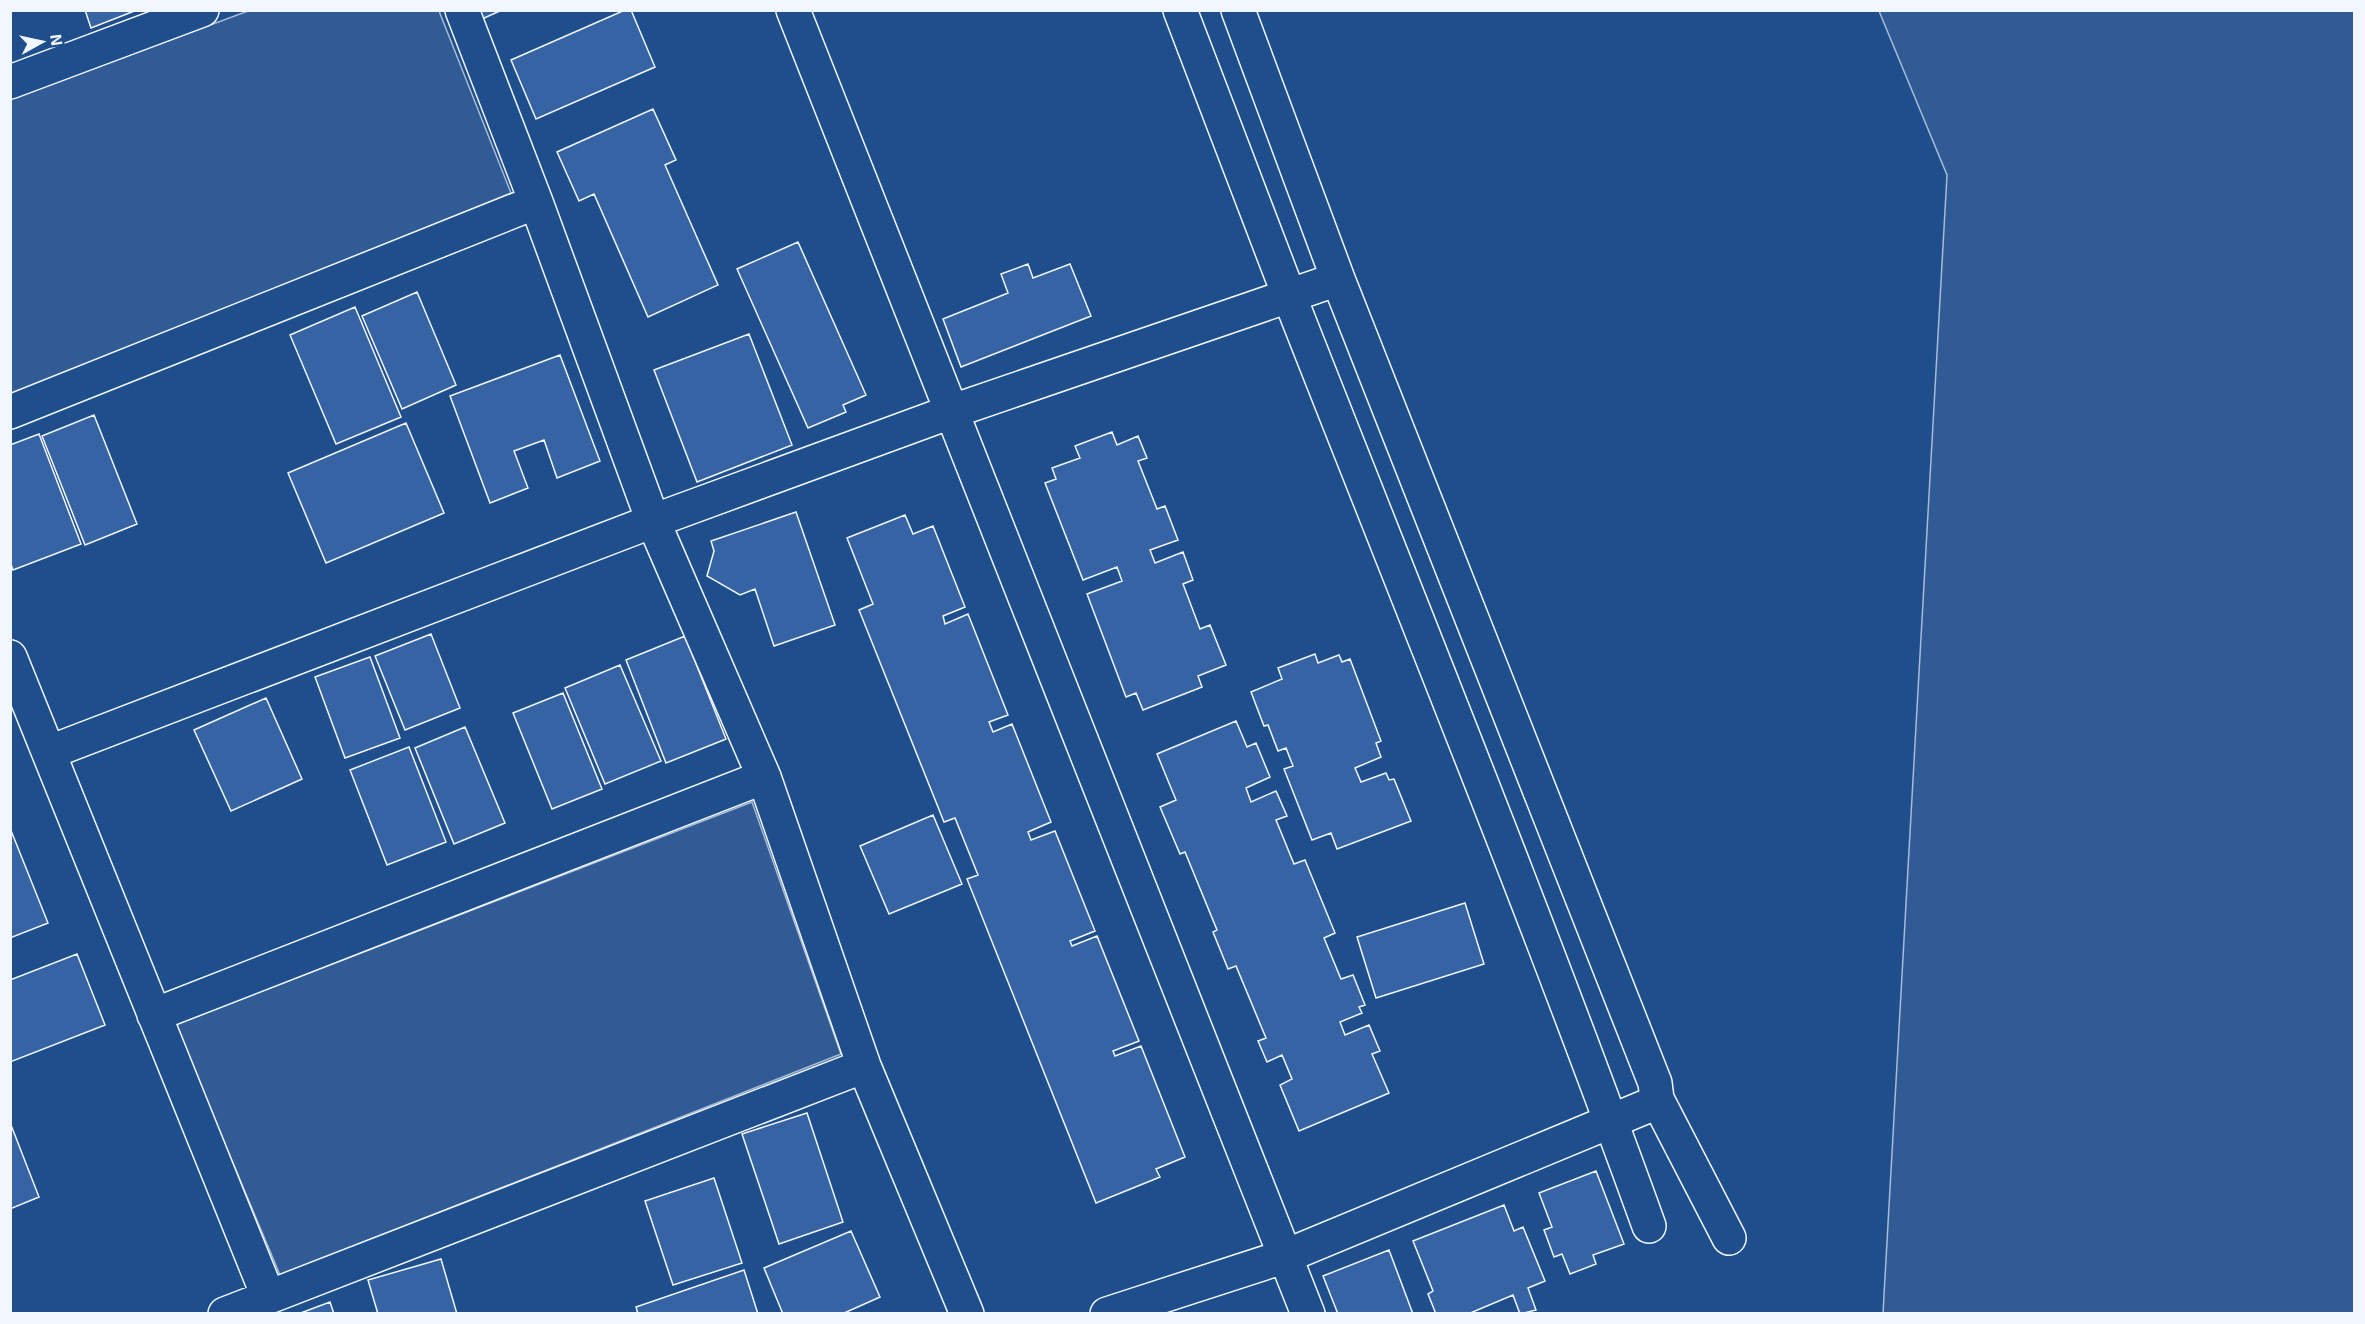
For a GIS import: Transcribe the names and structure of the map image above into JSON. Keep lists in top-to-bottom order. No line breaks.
{"north":"right"}
